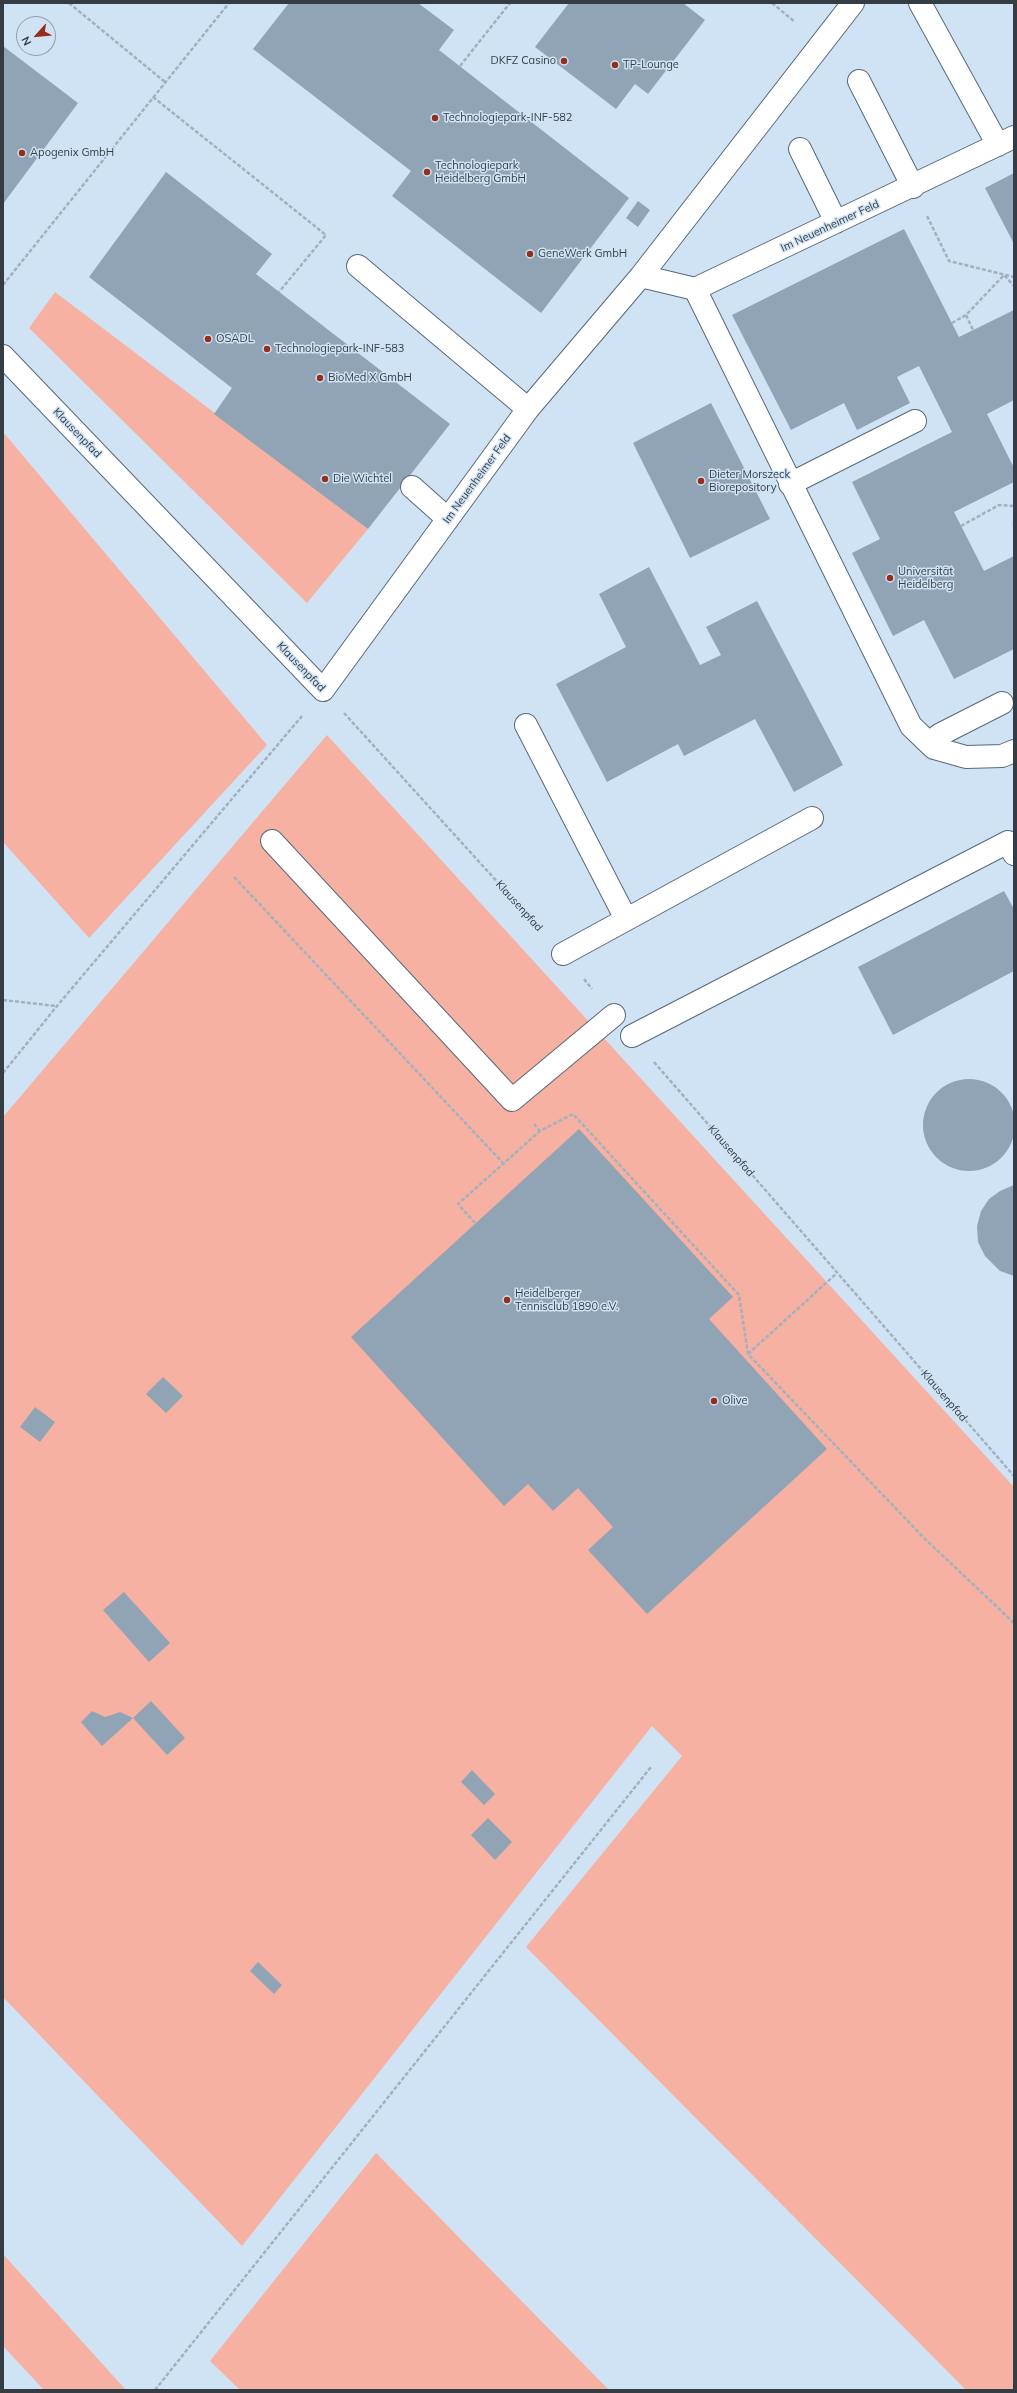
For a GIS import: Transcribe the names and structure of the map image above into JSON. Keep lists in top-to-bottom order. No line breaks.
{"streets":{"street":["Im Neuenheimer Feld","Klausenpfad"]},"crossings":[["Im Neuenheimer Feld","Klausenpfad"]],"places":["DKFZ Casino","TP-Lounge","Technologiepark-INF-582","Apogenix GmbH","Technologiepark Heidelberg GmbH","GeneWerk GmbH","OSADL","Technologiepark-INF-583","BioMed X GmbH","Die Wichtel","Dieter Morszeck Biorepository","Universität Heidelberg","Heidelberger Tennisclub 1890 e.V.","Olive"],"north":"bottom left"}
